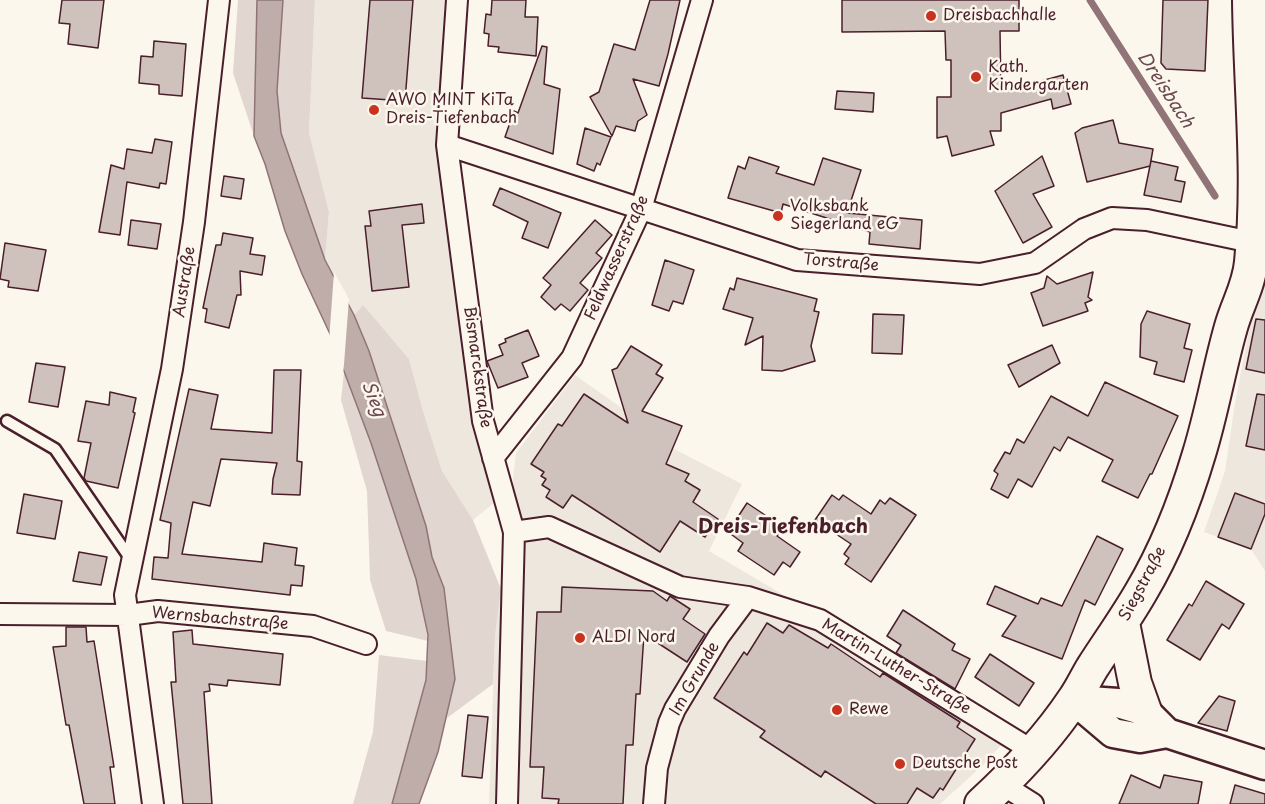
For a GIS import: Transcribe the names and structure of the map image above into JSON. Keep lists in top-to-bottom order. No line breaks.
{"streets":{"main road":["Siegstraße"],"street":["Feldwasserstraße","Torstraße","Austraße","Bismarckstraße","Wernsbachstraße","Martin-Luther-Straße","Im Grunde"]},"crossings":[["Feldwasserstraße","Torstraße"],["Feldwasserstraße","Bismarckstraße"],["Torstraße","Bismarckstraße"],["Torstraße","Siegstraße"],["Austraße","Wernsbachstraße"],["Bismarckstraße","Martin-Luther-Straße"],["Siegstraße","Martin-Luther-Straße"],["Martin-Luther-Straße","Im Grunde"]],"districts":["Dreis-Tiefenbach"],"water":["Dreisbach","Sieg"],"places":["Dreisbachhalle","Kath. Kindergarten","AWO MINT KiTa Dreis-Tiefenbach","Volksbank Siegerland eG","ALDI Nord","Rewe","Deutsche Post"]}
